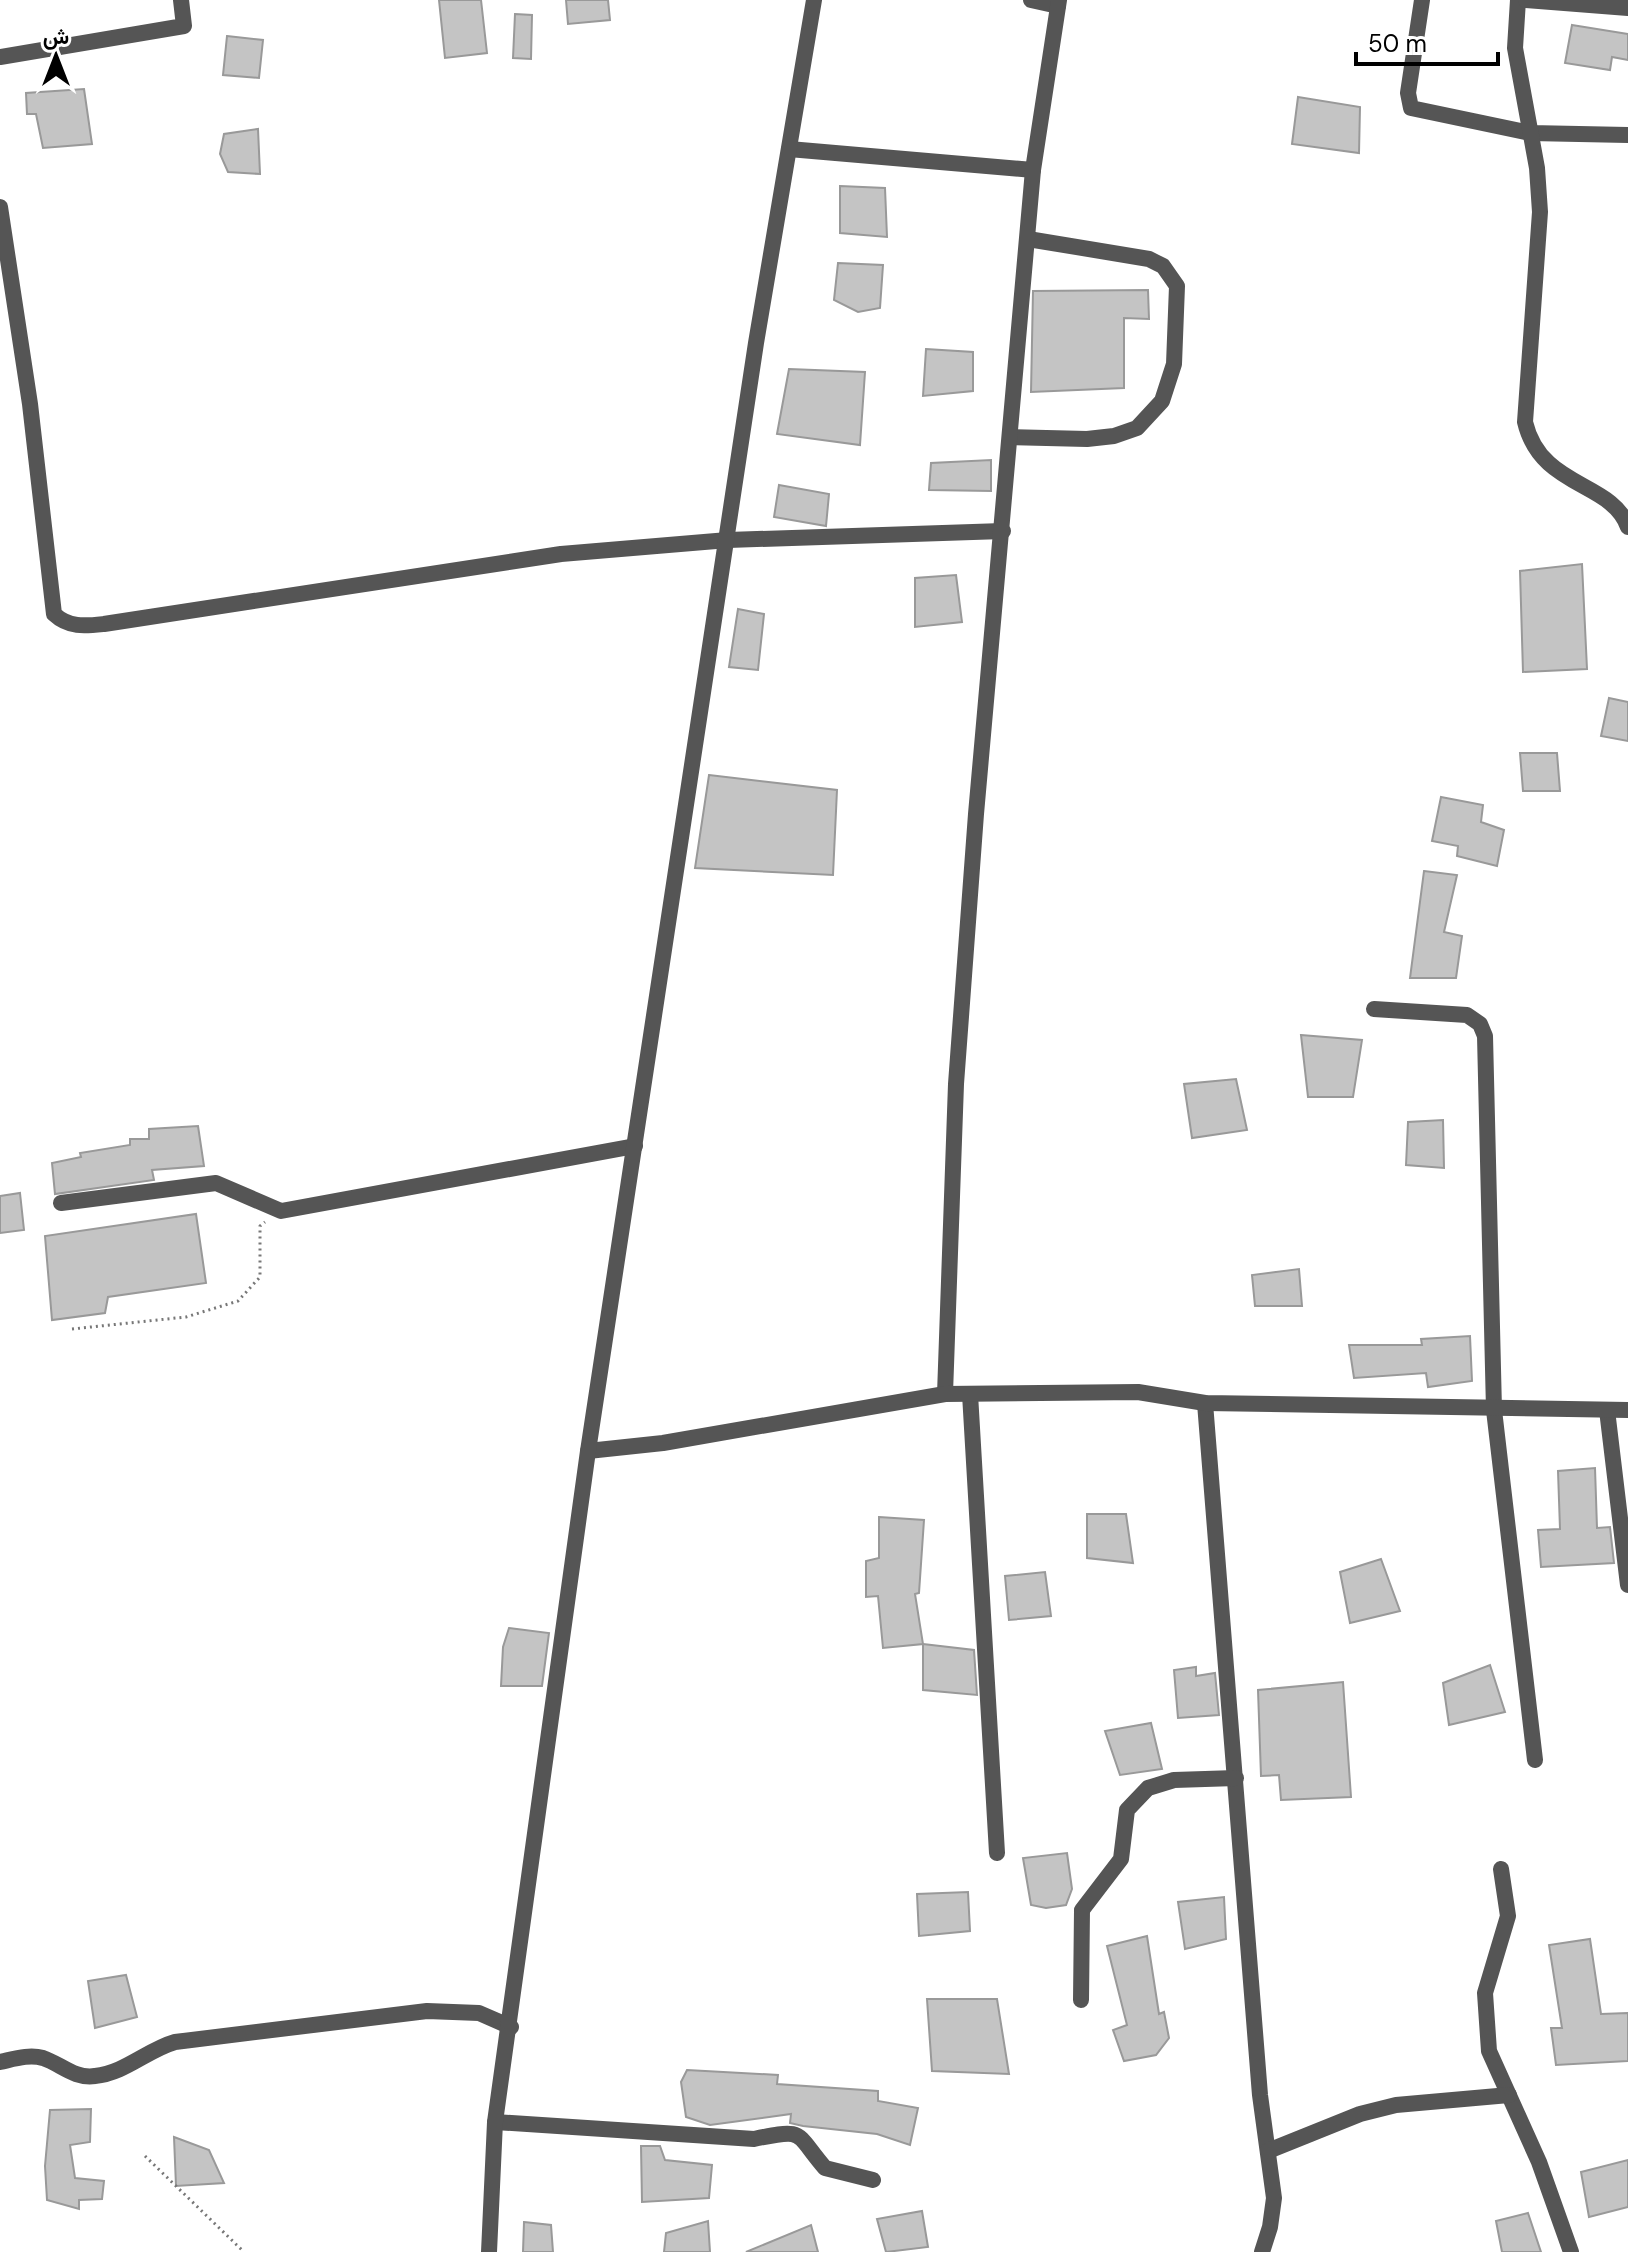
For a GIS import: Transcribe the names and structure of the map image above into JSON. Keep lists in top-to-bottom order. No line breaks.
{"scale_bar":"50 m","north":"top"}
